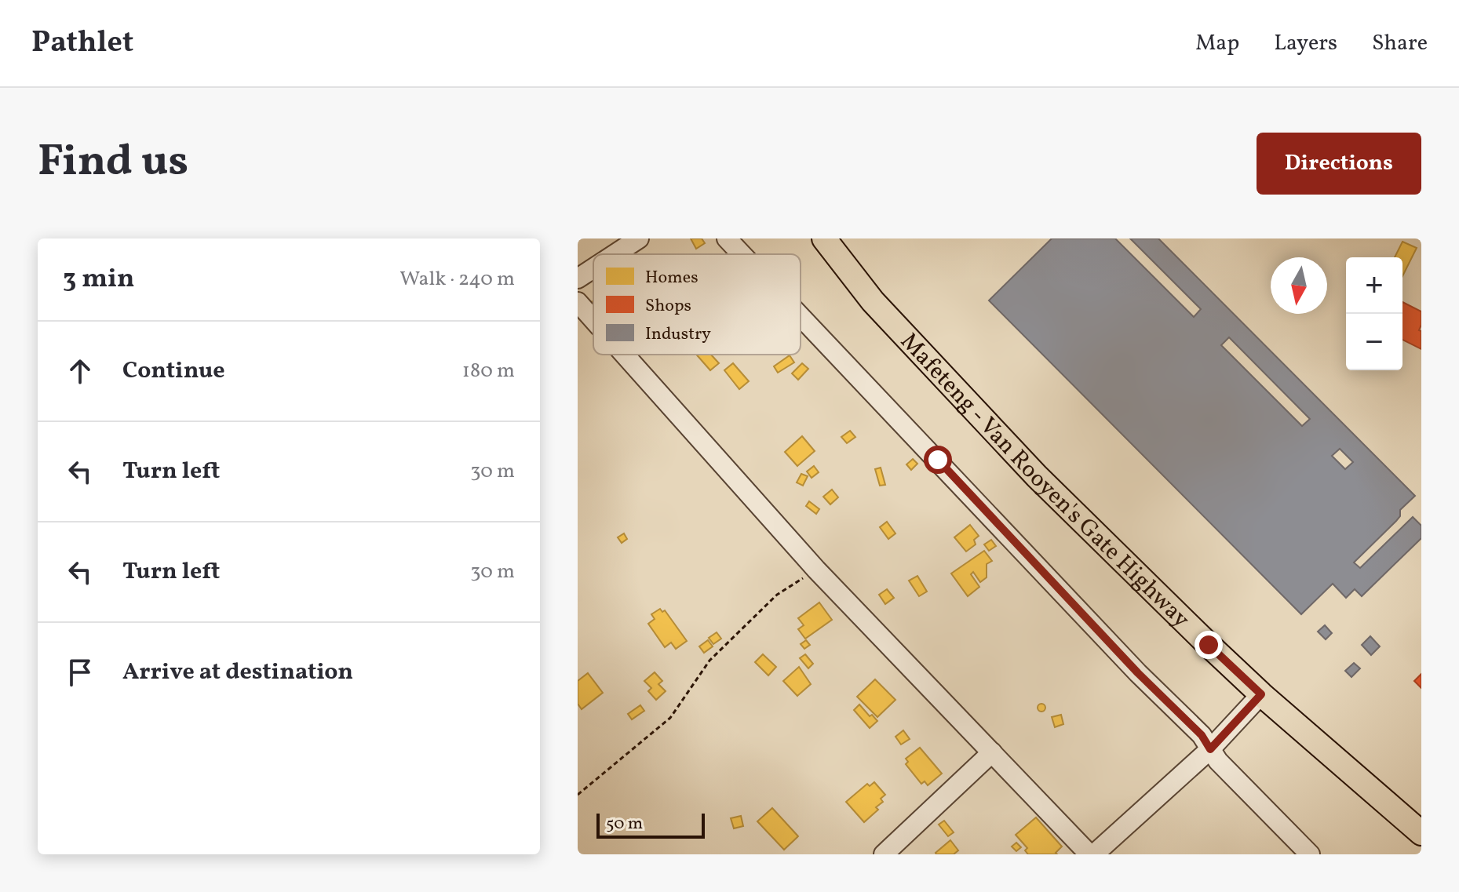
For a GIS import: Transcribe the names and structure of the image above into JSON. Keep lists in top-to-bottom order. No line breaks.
{"streets":{"main road":["Mafeteng - Van Rooyen's Gate Highway"]},"legend":["Homes","Shops","Industry"],"scale_bar":"50 m","north":"bottom","page":{"header":"Pathlet","nav":["Map","Layers","Share"],"title":"Find us","buttons":"Directions","heading":["3 min","Walk · 240 m"],"map_buttons":["+","−"],"list":[["Continue","180 m"],["Turn left","30 m"],["Turn left","30 m"],"Arrive at destination"],"scale":"50 m"}}
